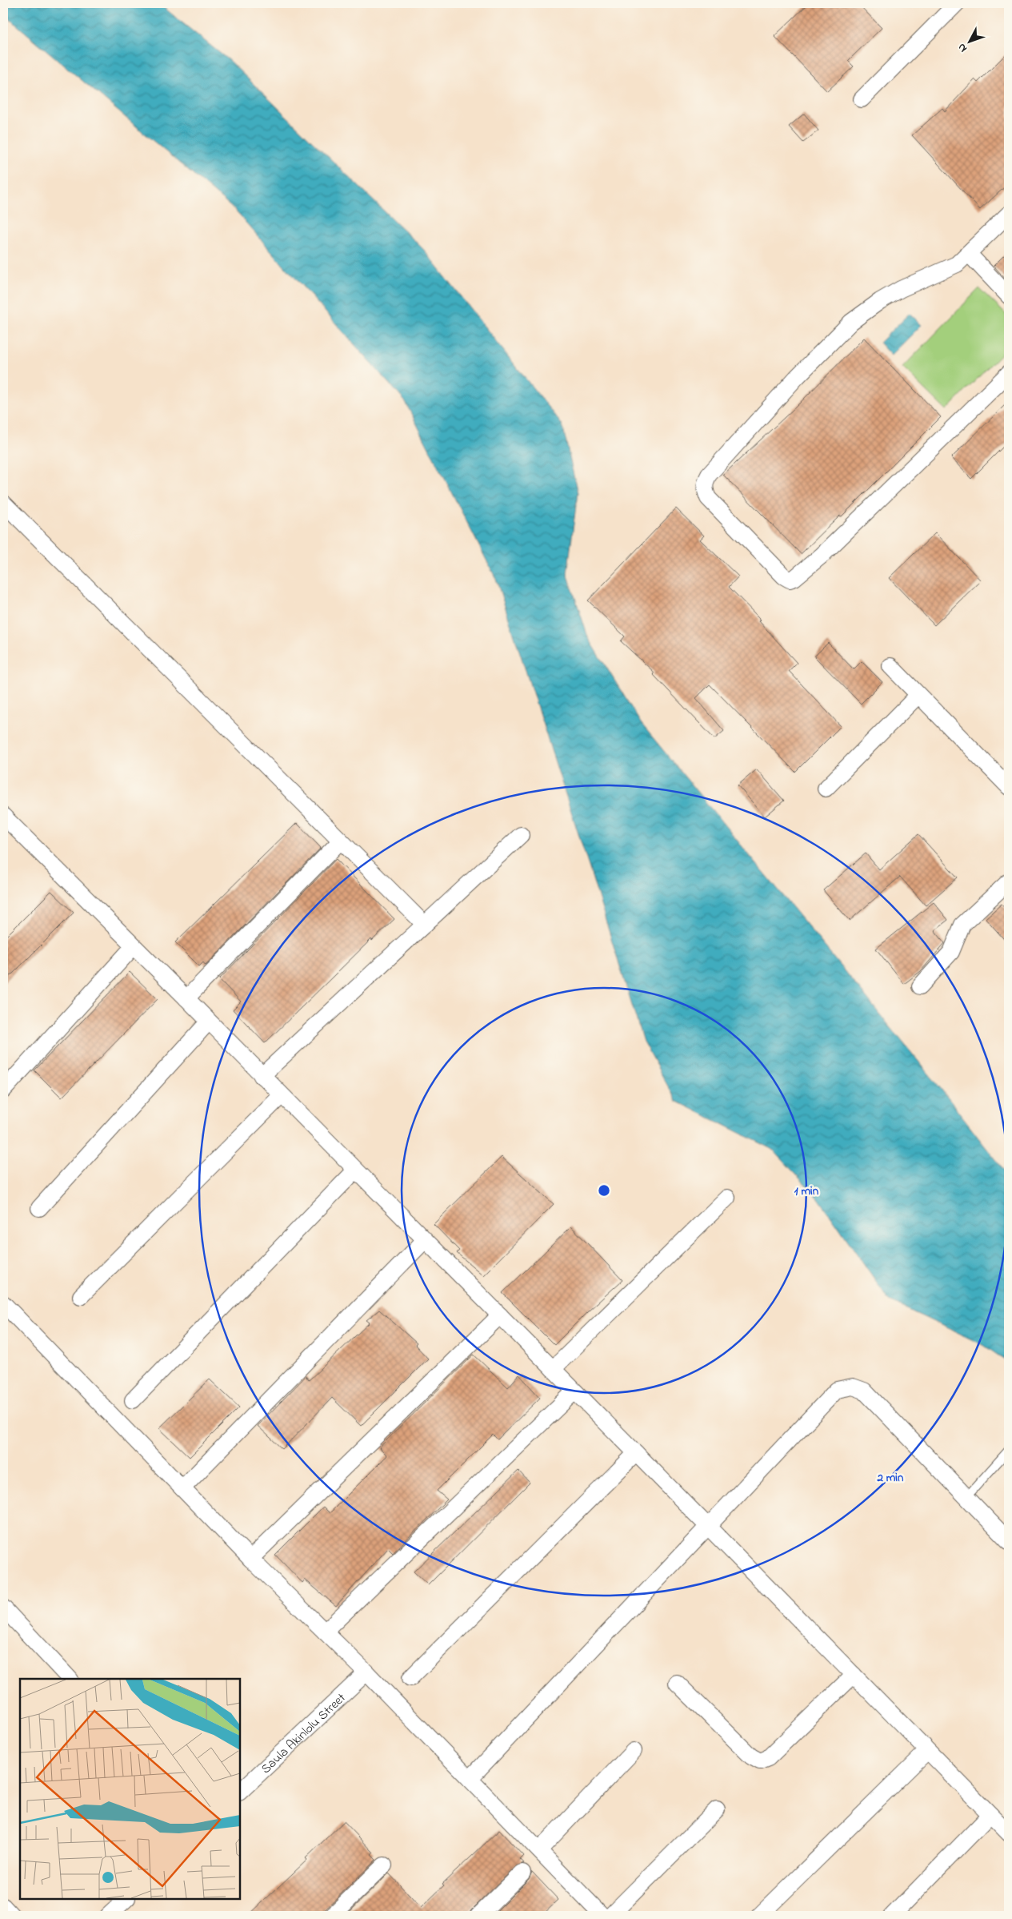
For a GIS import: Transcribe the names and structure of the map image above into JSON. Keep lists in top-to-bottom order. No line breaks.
{"streets":{"street":["Saula Akinlolu Street"]},"north":"bottom left","rings":["1 min","2 min"]}
